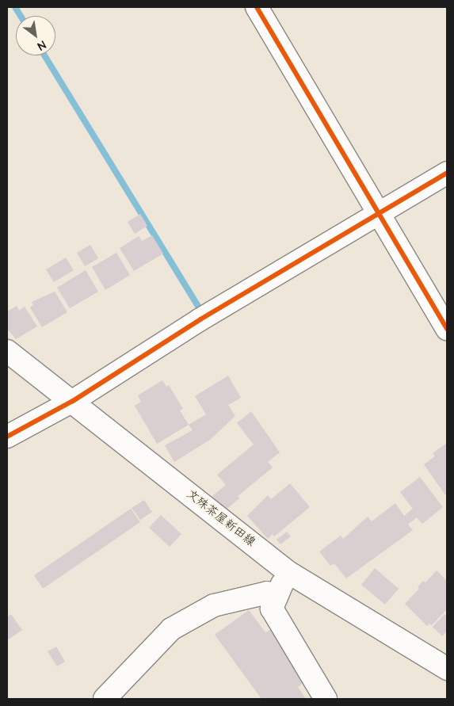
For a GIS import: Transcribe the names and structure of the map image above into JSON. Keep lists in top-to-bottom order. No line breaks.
{"streets":{"street":["文殊茶屋新田線"]},"north":"bottom right"}
